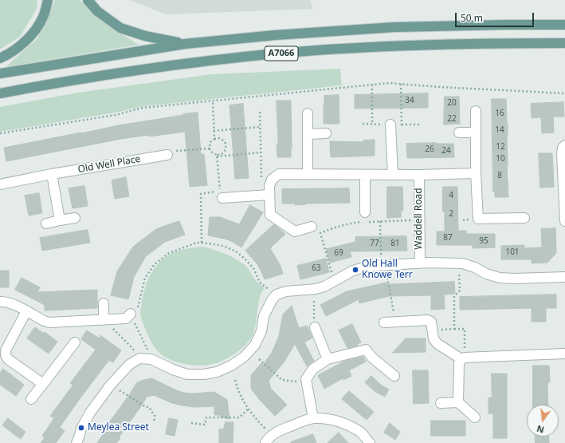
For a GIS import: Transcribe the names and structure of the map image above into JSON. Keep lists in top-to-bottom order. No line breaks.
{"streets":{"main road":["A7066"],"street":["Old Well Place","Waddell Road"]},"places":["Old Hall Knowe Terr","Meylea Street"],"house_numbers":["34","20","16","22","14","12","26","24","10","8","4","2","87","95","77","81","101","69","63"],"scale_bar":"50 m","north":"bottom"}
